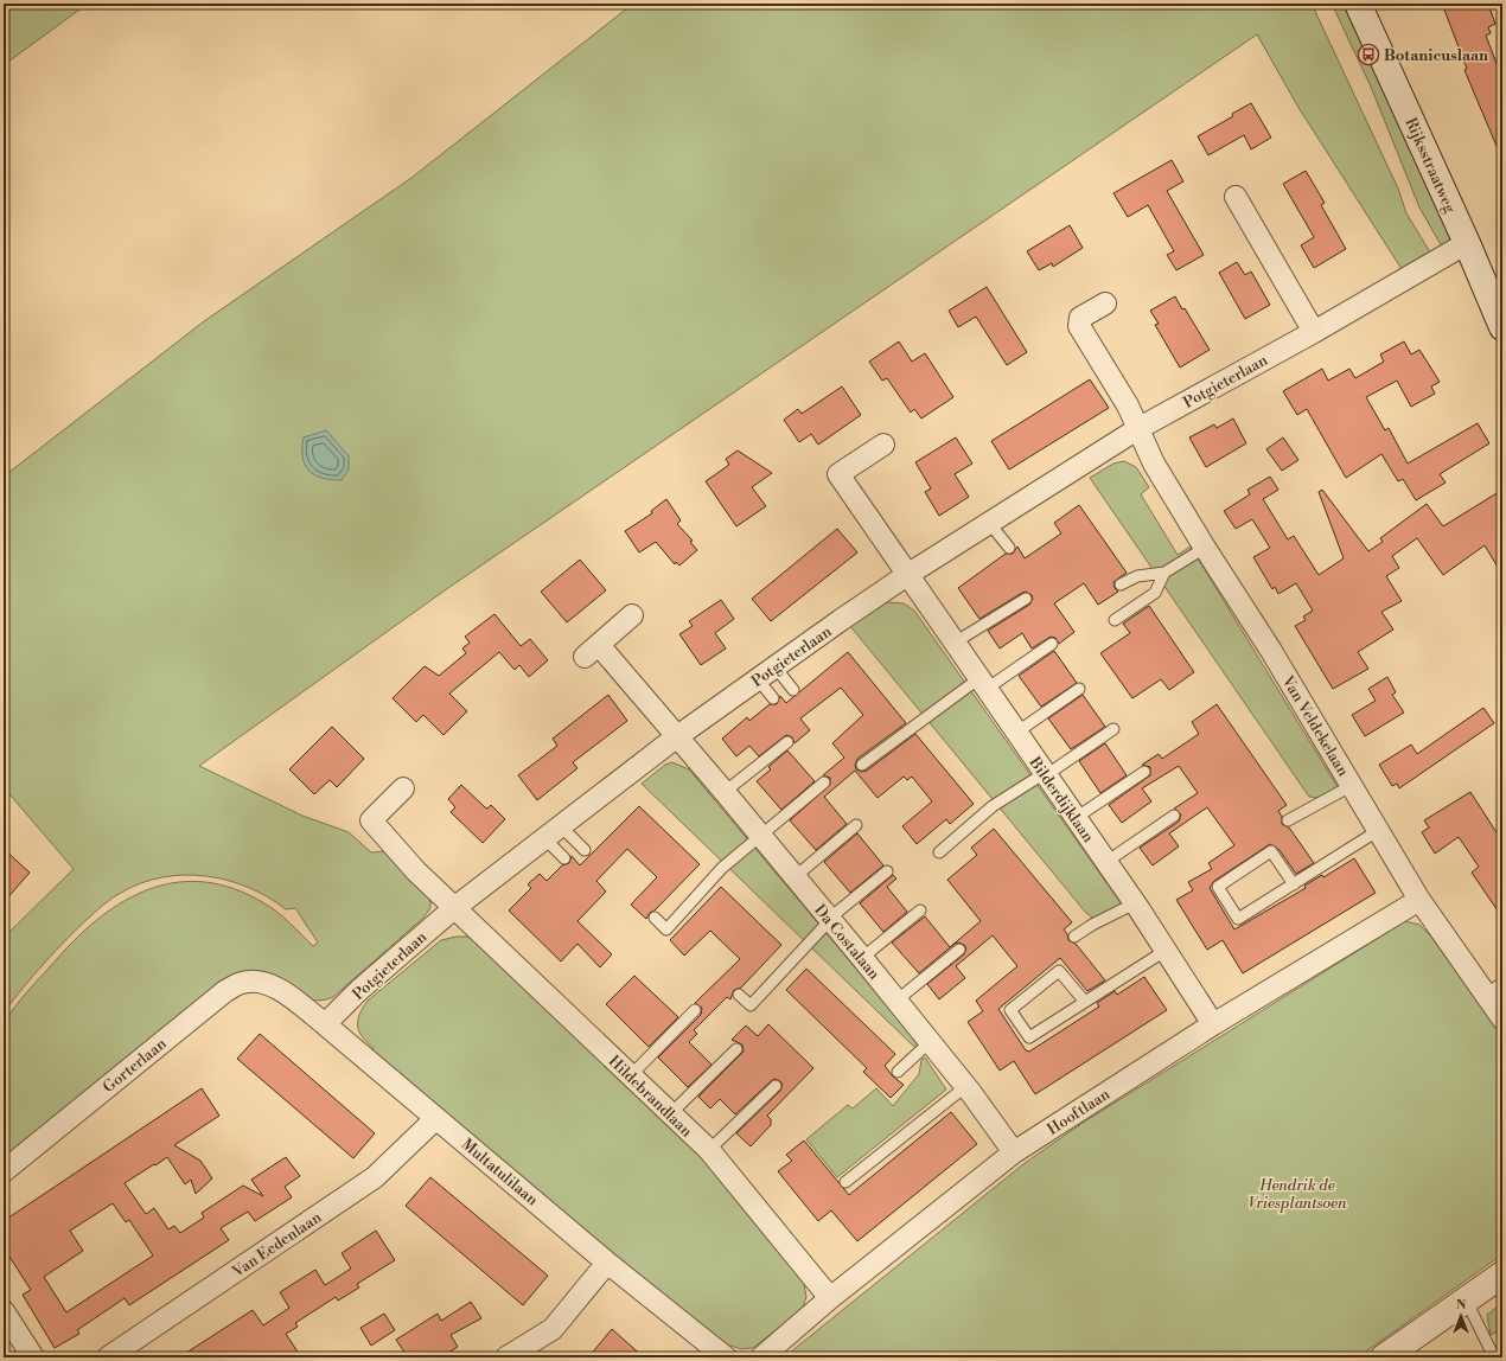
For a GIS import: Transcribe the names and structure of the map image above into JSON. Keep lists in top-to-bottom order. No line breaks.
{"streets":{"main road":["Rijksstraatweg"],"street":["Potgieterlaan","Van Veldekelaan","Bilderdijklaan","Da Costalaan","Gorterlaan","Hildebrandlaan","Hooftlaan","Multatulilaan","Van Eedenlaan"]},"crossings":[["Rijksstraatweg","Potgieterlaan"],["Potgieterlaan","Van Veldekelaan"],["Potgieterlaan","Bilderdijklaan"],["Potgieterlaan","Da Costalaan"],["Potgieterlaan","Hildebrandlaan"],["Potgieterlaan","Multatulilaan"],["Van Veldekelaan","Hooftlaan"],["Bilderdijklaan","Hooftlaan"],["Da Costalaan","Hooftlaan"],["Gorterlaan","Multatulilaan"],["Hildebrandlaan","Hooftlaan"],["Multatulilaan","Van Eedenlaan"]],"parks":["Hendrik de Vriesplantsoen"],"places":{"bus stop":["Botanicuslaan"]},"north":"top"}
